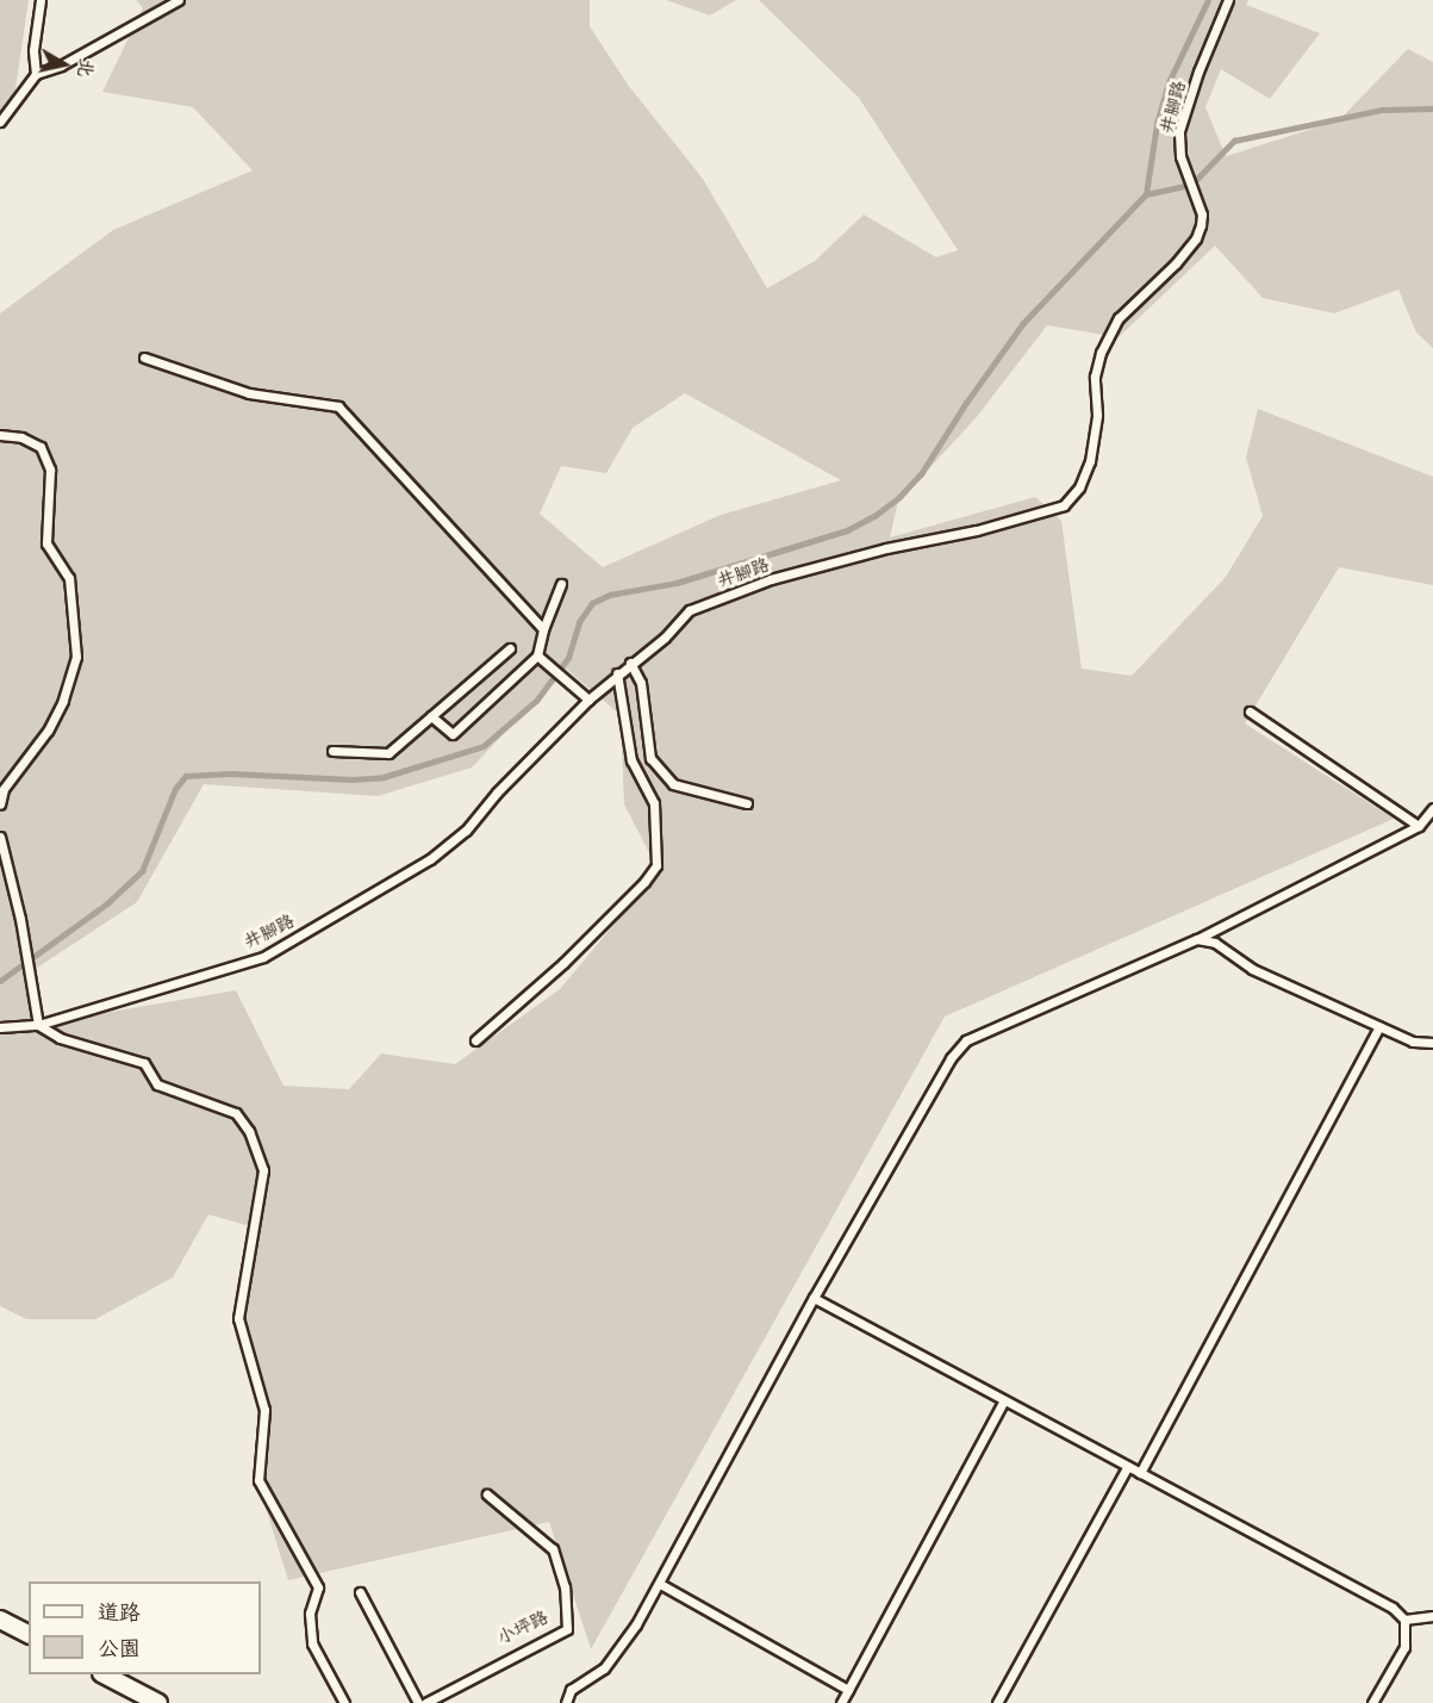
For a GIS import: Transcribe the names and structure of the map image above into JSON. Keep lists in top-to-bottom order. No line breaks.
{"streets":{"lane":["井腳路","小坪路"]},"legend":["道路","公園"],"north":"right"}
